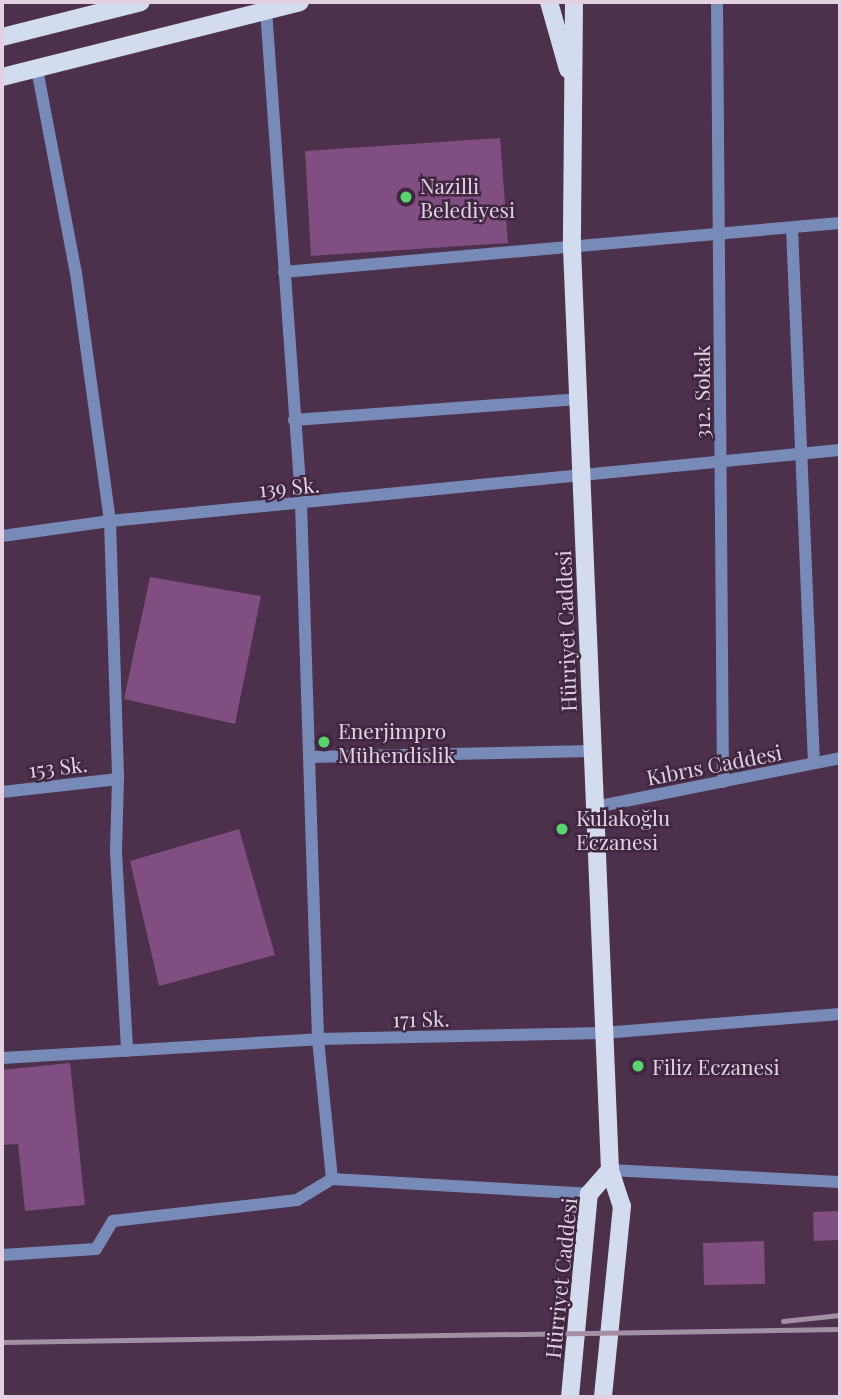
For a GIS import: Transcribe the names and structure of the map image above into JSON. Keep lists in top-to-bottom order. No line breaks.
{"streets":{"main road":["Hürriyet Caddesi"],"street":["312. Sokak","139 Sk.","Kıbrıs Caddesi","153 Sk.","171 Sk."]},"crossings":[["312. Sokak","139 Sk."],["312. Sokak","Kıbrıs Caddesi"],["139 Sk.","Hürriyet Caddesi"],["Hürriyet Caddesi","Kıbrıs Caddesi"],["Hürriyet Caddesi","171 Sk."]],"places":["Nazilli Belediyesi","Enerjimpro Mühendislik","Kulakoğlu Eczanesi","Filiz Eczanesi"]}
